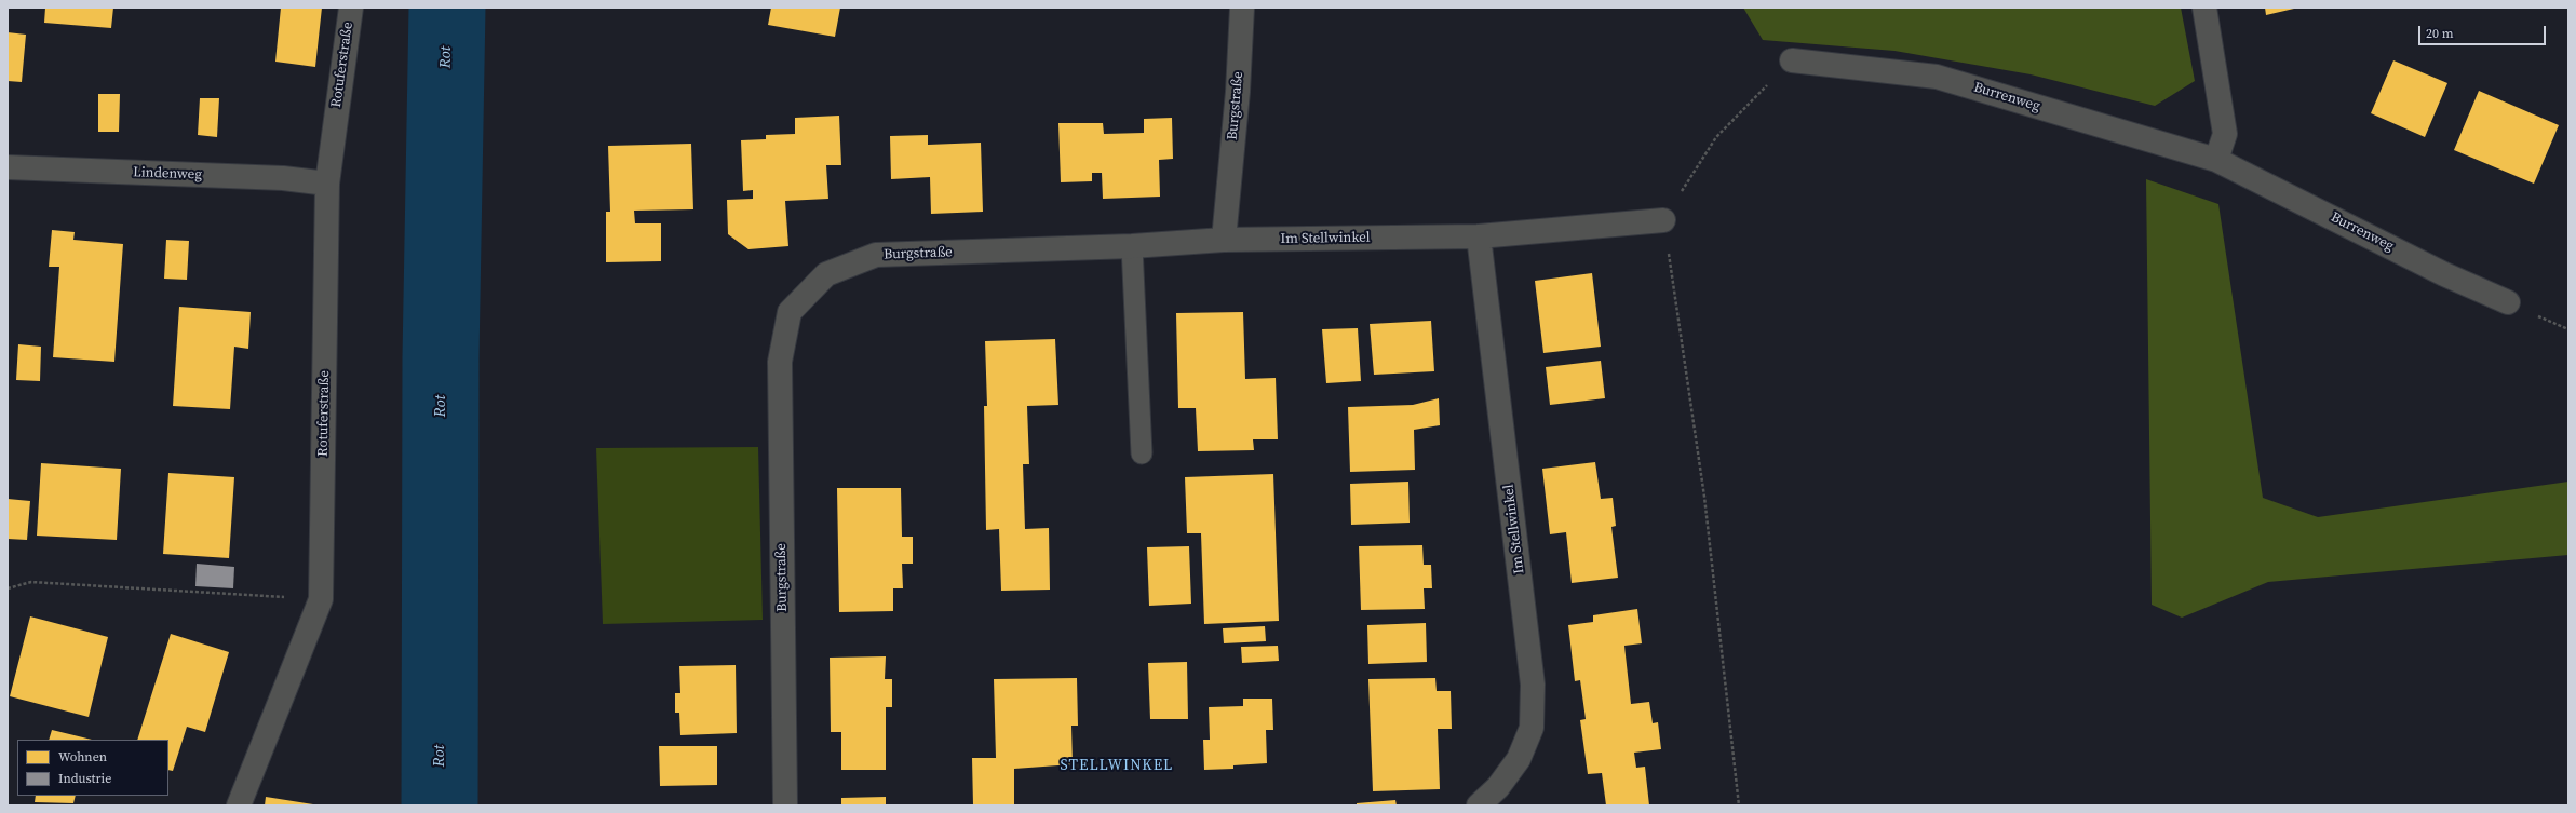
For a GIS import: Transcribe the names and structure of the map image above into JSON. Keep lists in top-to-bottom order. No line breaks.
{"streets":{"street":["Rotuferstraße","Burrenweg","Burgstraße","Lindenweg","Im Stellwinkel"]},"crossings":[["Rotuferstraße","Lindenweg"],["Burgstraße","Im Stellwinkel"]],"districts":["STELLWINKEL"],"water":["Rot"],"legend":["Wohnen","Industrie"],"scale_bar":"20 m"}
